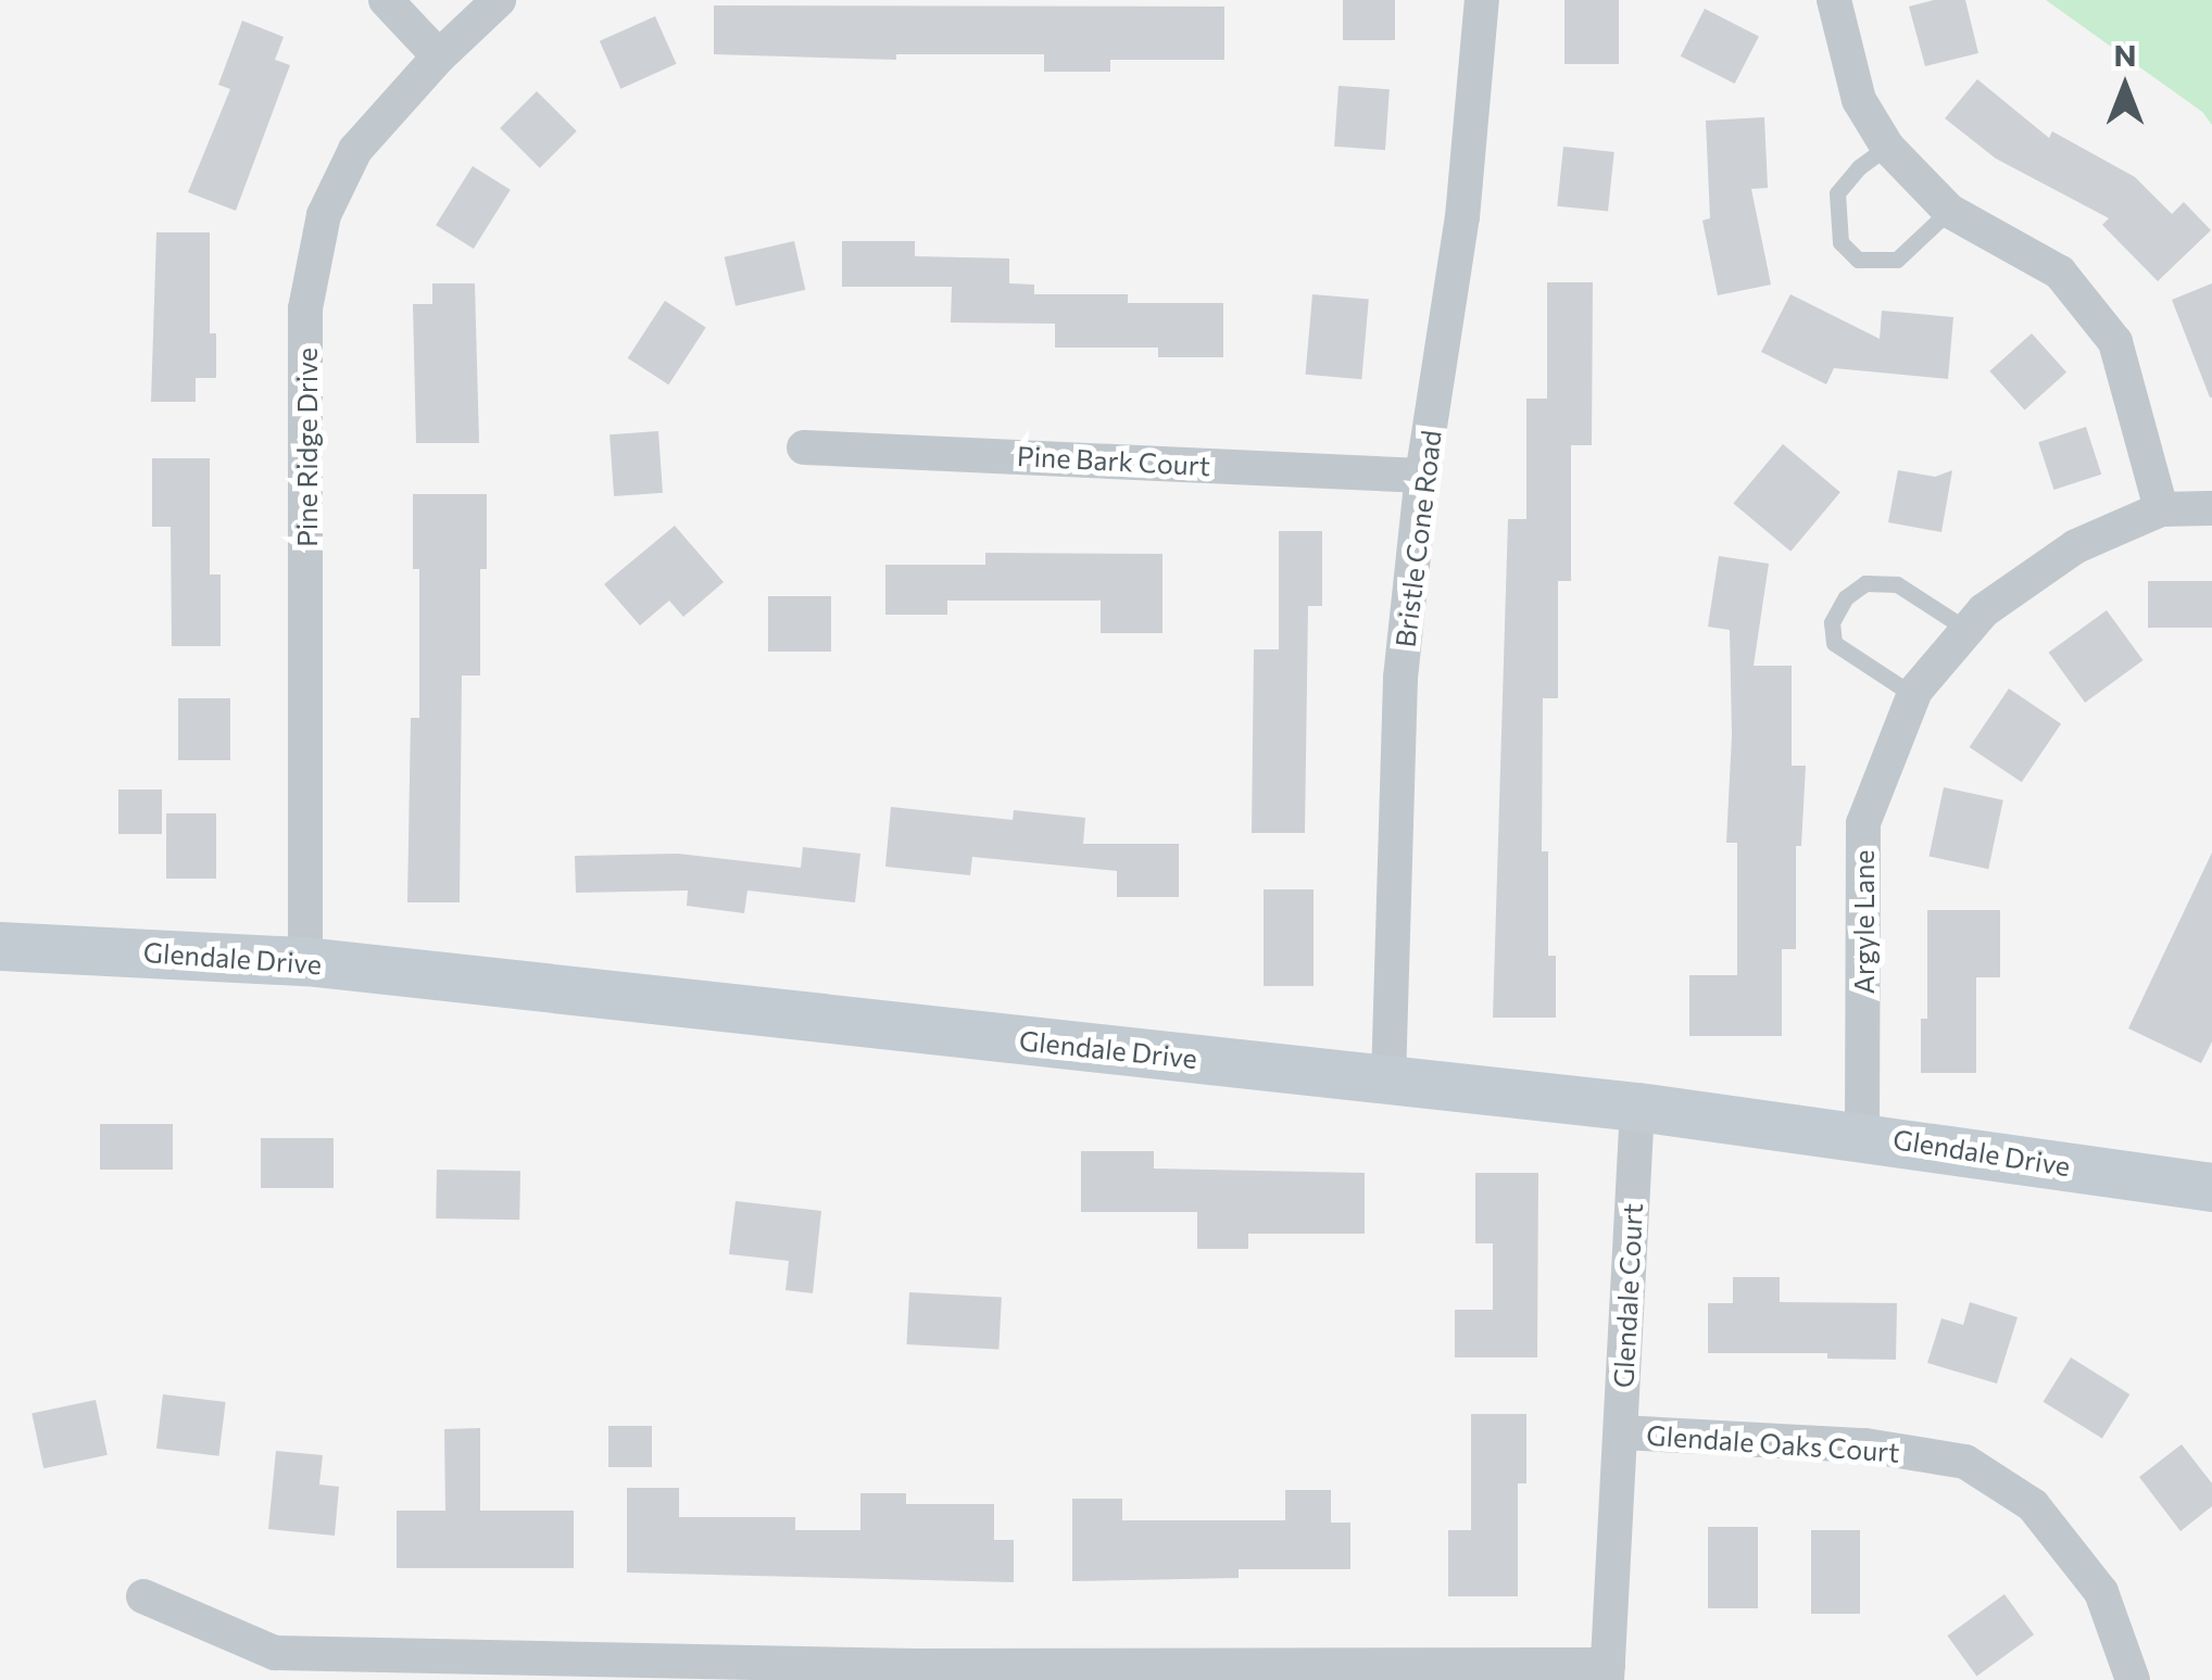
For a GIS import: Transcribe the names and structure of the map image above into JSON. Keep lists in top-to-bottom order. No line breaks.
{"streets":{"street":["Pine Ridge Drive","Pine Bark Court","Bristle Cone Road","Argyle Lane","Glendale Drive","Glendale Court","Glendale Oaks Court"]},"crossings":[["Pine Ridge Drive","Glendale Drive"],["Pine Bark Court","Bristle Cone Road"],["Bristle Cone Road","Glendale Drive"],["Argyle Lane","Glendale Drive"],["Glendale Drive","Glendale Court"],["Glendale Court","Glendale Oaks Court"]],"north":"top"}
